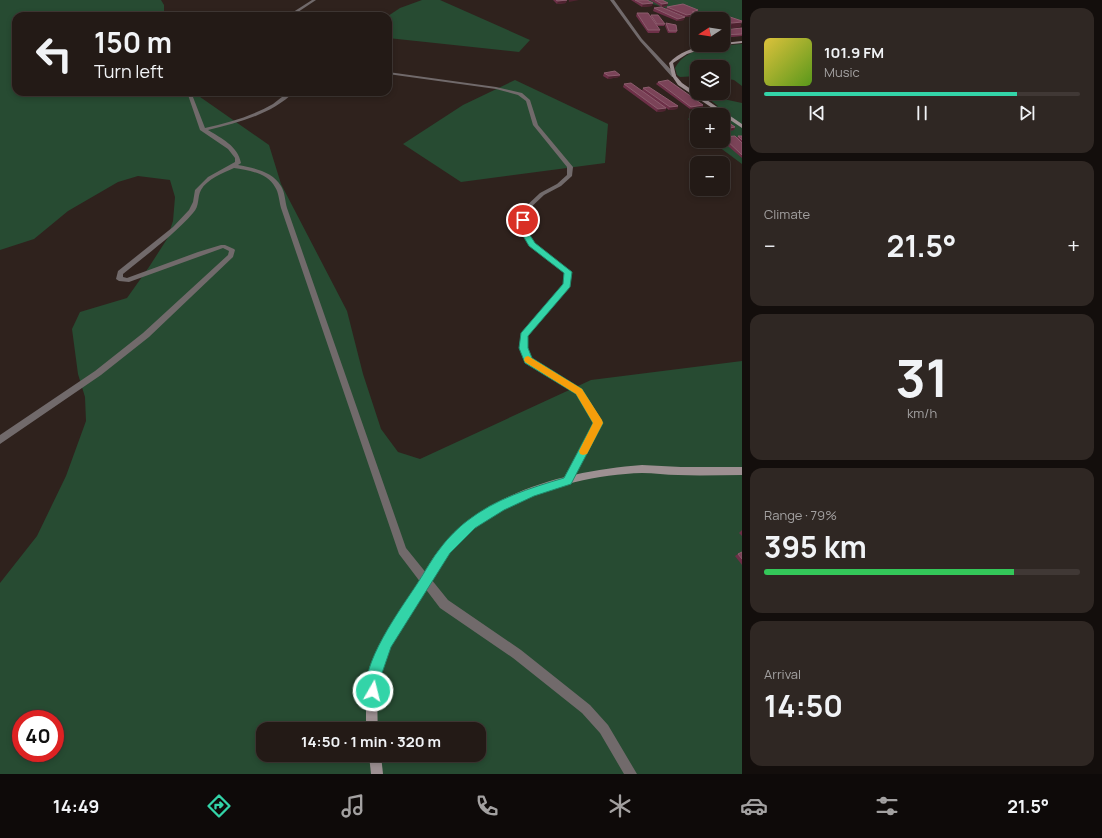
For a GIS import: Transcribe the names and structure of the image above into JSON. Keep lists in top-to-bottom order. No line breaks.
{"north":"left","page":{"map_buttons":["+","−"],"turn":["150 m","Turn left"],"song":["101.9 FM","Music"],"tile":["Climate",["31","km/h"],["Range · 79%","395 km"],["Arrival","14:50"]],"heat":["−","21.5°","+"],"limit":"40","trip":"14:50 · 1 min · 320 m","tabs":["14:49","21.5°"]}}
